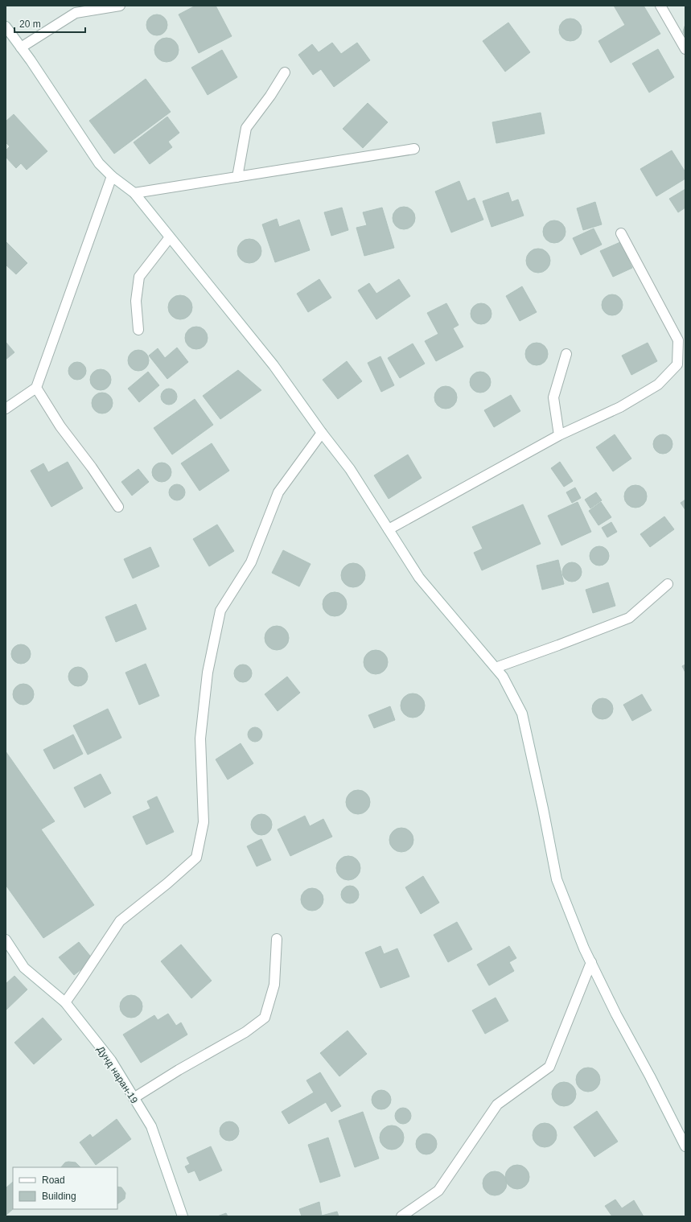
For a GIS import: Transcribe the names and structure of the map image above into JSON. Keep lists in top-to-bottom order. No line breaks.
{"streets":{"street":["Дунд наран-19"]},"legend":["Road","Building"],"scale_bar":"20 m"}
